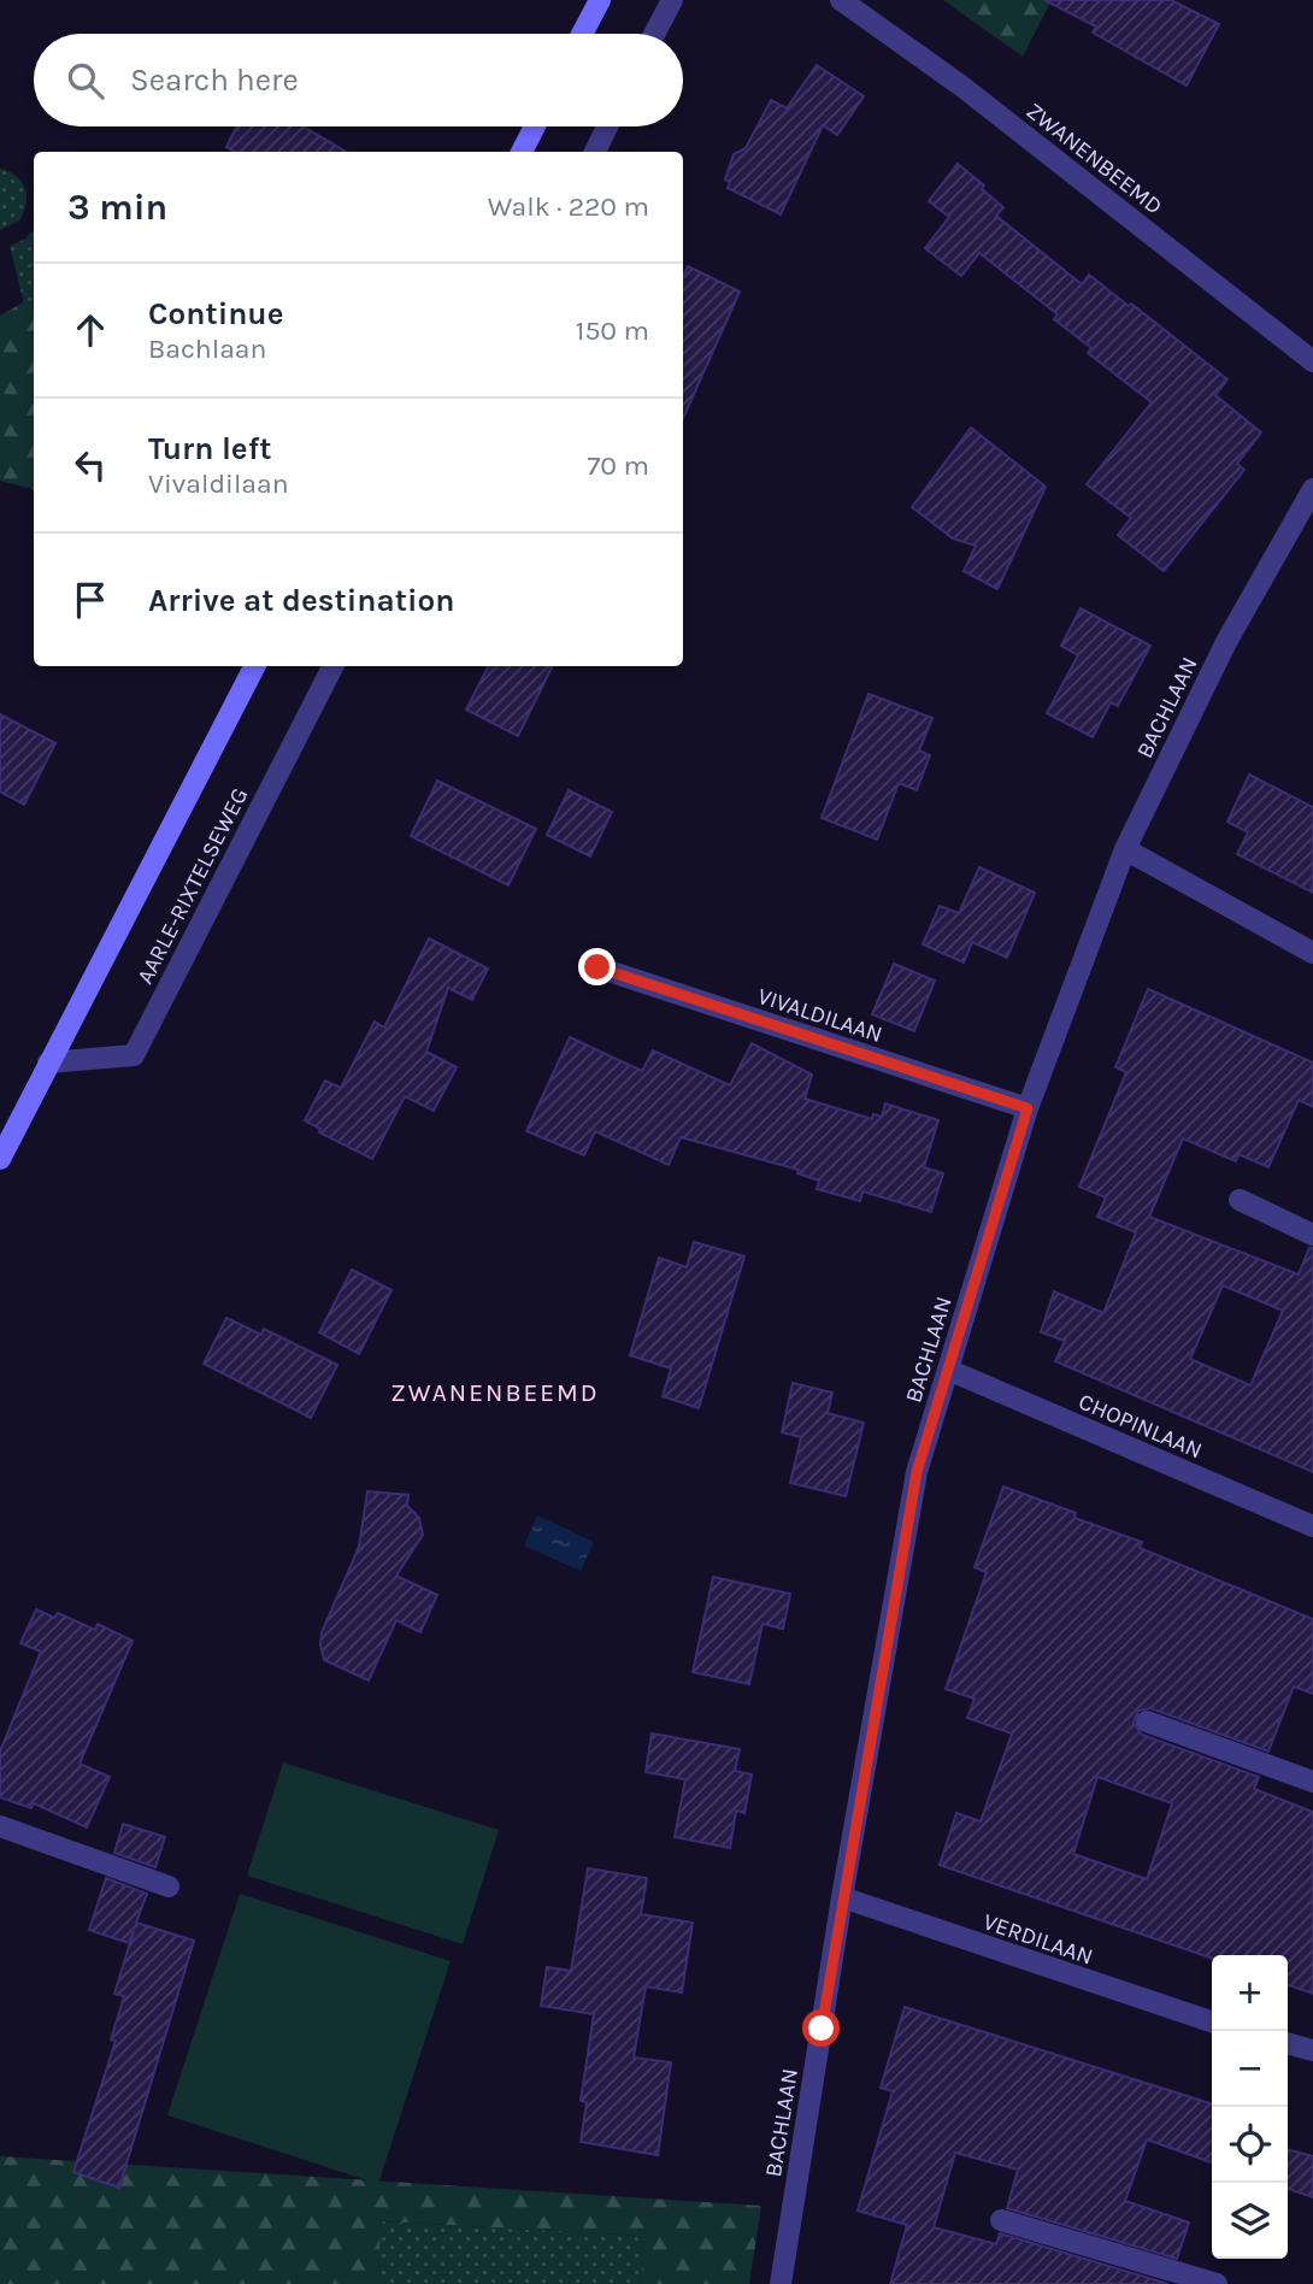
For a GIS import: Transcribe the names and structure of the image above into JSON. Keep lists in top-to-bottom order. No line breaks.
{"streets":{"street":["ZWANENBEEMD","BACHLAAN","AARLE-RIXTELSEWEG","VIVALDILAAN","CHOPINLAAN","VERDILAAN"]},"crossings":[["BACHLAAN","VIVALDILAAN"],["BACHLAAN","CHOPINLAAN"],["BACHLAAN","VERDILAAN"]],"districts":["ZWANENBEEMD"],"page":{"search":"Search here","heading":["3 min","Walk · 220 m"],"list":[["Continue","Bachlaan","150 m"],["Turn left","Vivaldilaan","70 m"],"Arrive at destination"],"map_buttons":["+","−"]}}
